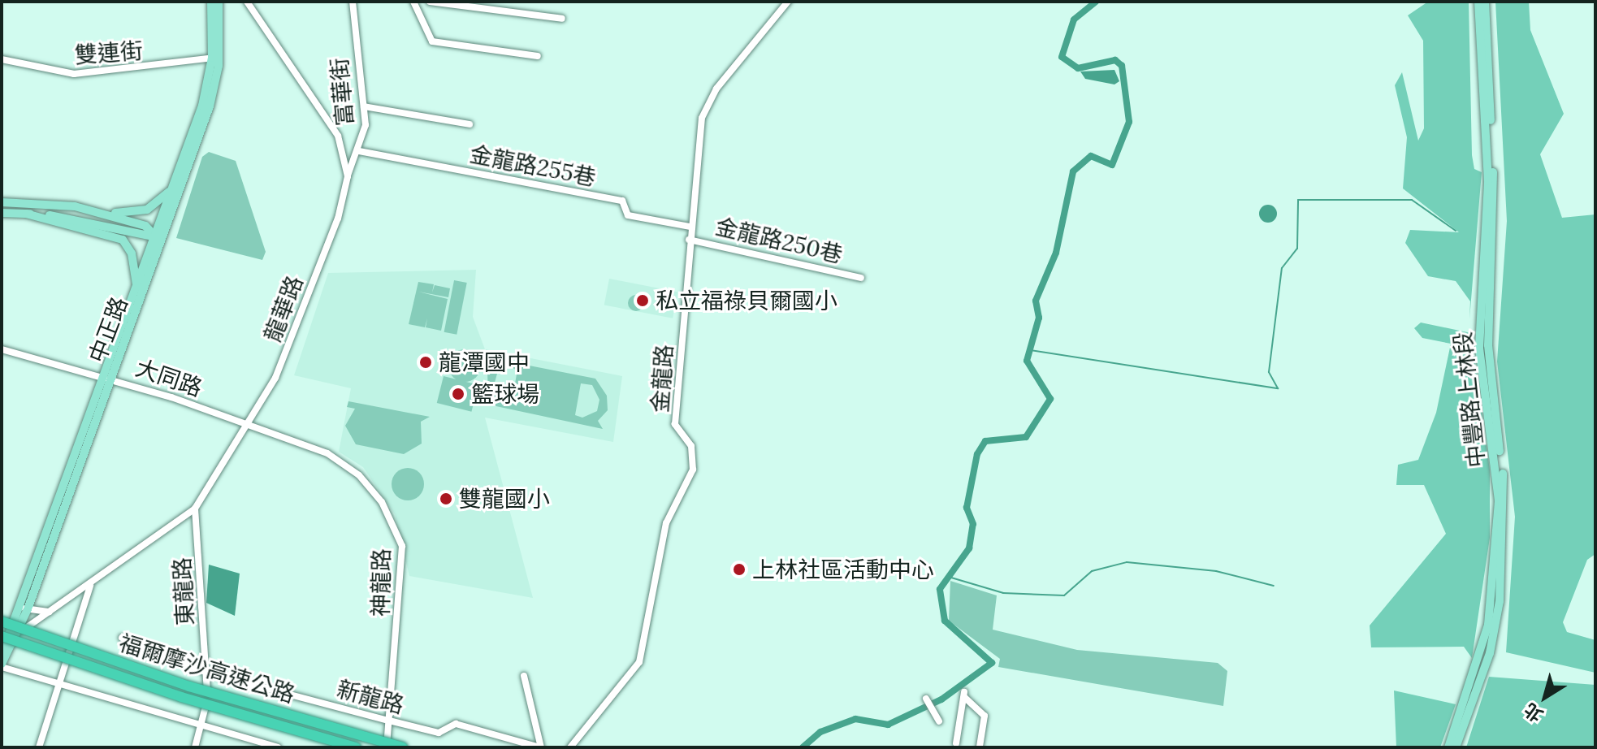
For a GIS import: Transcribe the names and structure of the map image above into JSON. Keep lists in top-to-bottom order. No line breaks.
{"streets":{"highway":["福爾摩沙高速公路"],"main road":["中正路","中豐路上林段"],"street":["雙連街","富華街","金龍路255巷","金龍路250巷","龍華路","大同路","金龍路","神龍路","東龍路","新龍路"]},"crossings":[["雙連街","中正路"],["富華街","金龍路255巷"],["富華街","龍華路"],["金龍路255巷","金龍路"],["金龍路250巷","金龍路"],["龍華路","中正路"],["龍華路","大同路"],["龍華路","神龍路"],["龍華路","東龍路"],["中正路","大同路"],["大同路","神龍路"],["神龍路","新龍路"],["東龍路","新龍路"]],"places":["私立福祿貝爾國小","龍潭國中","籃球場","雙龍國小","上林社區活動中心"],"north":"bottom left"}
